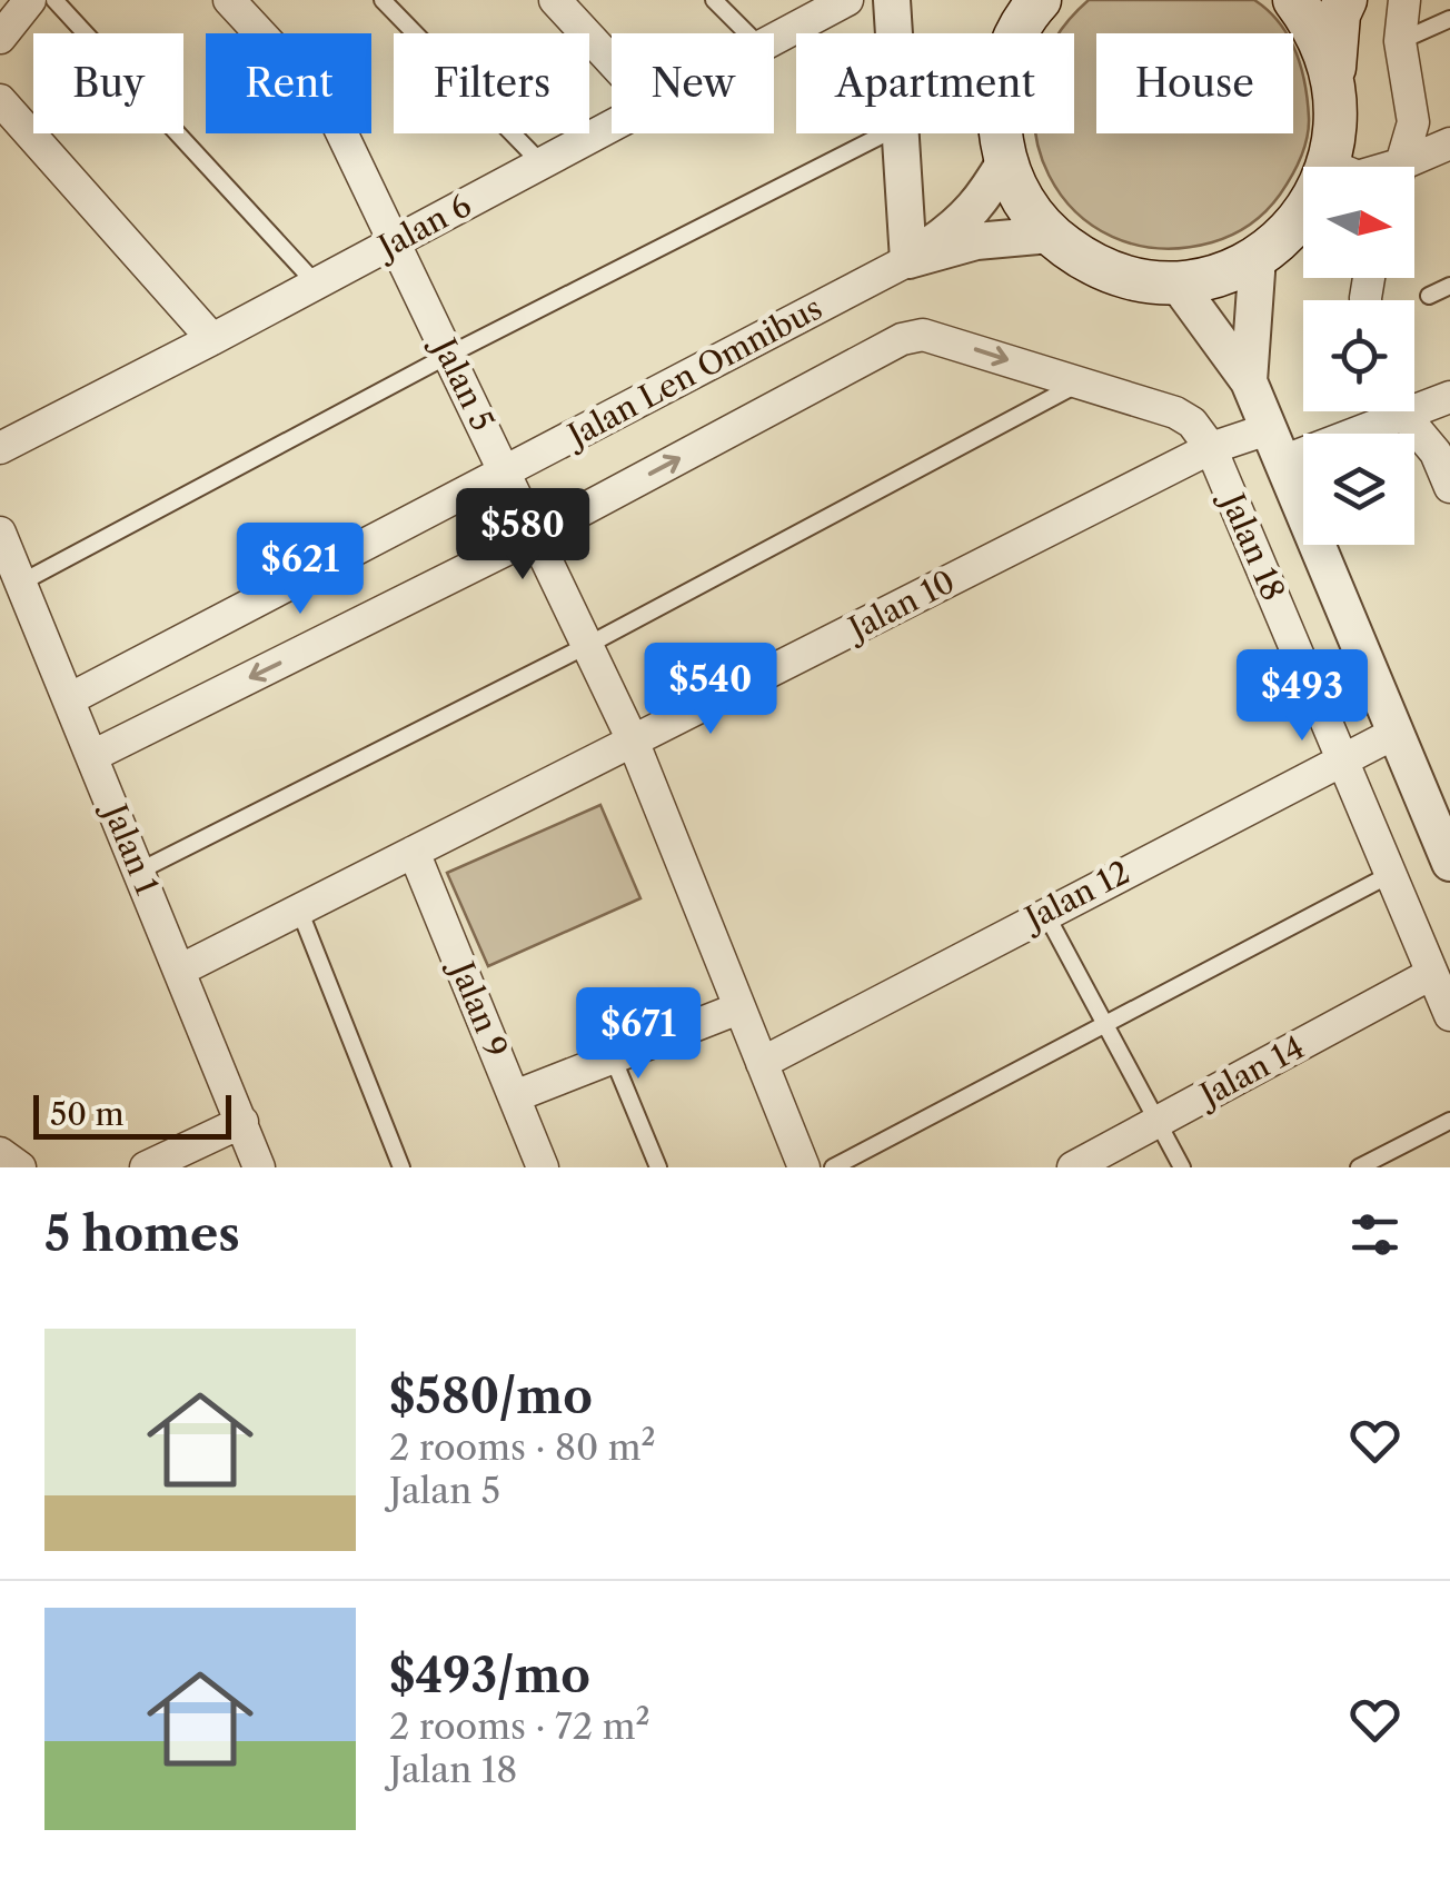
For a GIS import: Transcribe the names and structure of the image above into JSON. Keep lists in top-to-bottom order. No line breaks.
{"streets":{"street":["Jalan 6","Jalan Len Omnibus","Jalan 5","Jalan 18","Jalan 10","Jalan 1","Jalan 12","Jalan 9","Jalan 14"]},"crossings":[["Jalan 6","Jalan 5"],["Jalan Len Omnibus","Jalan 5"],["Jalan Len Omnibus","Jalan 1"],["Jalan 5","Jalan 10"],["Jalan 5","Jalan 12"],["Jalan 18","Jalan 10"],["Jalan 18","Jalan 12"],["Jalan 18","Jalan 14"],["Jalan 10","Jalan 1"],["Jalan 10","Jalan 9"]],"scale_bar":"50 m","north":"right","page":{"chip":["Buy","Rent","Filters","New","Apartment","House"],"price":["$580","$621","$540","$493","$671"],"scale":"50 m","heading":"5 homes","list":[{"name":"$580/mo","note":"2 rooms · 80 m² · Jalan 5"},{"name":"$493/mo","note":"2 rooms · 72 m² · Jalan 18"}]}}
